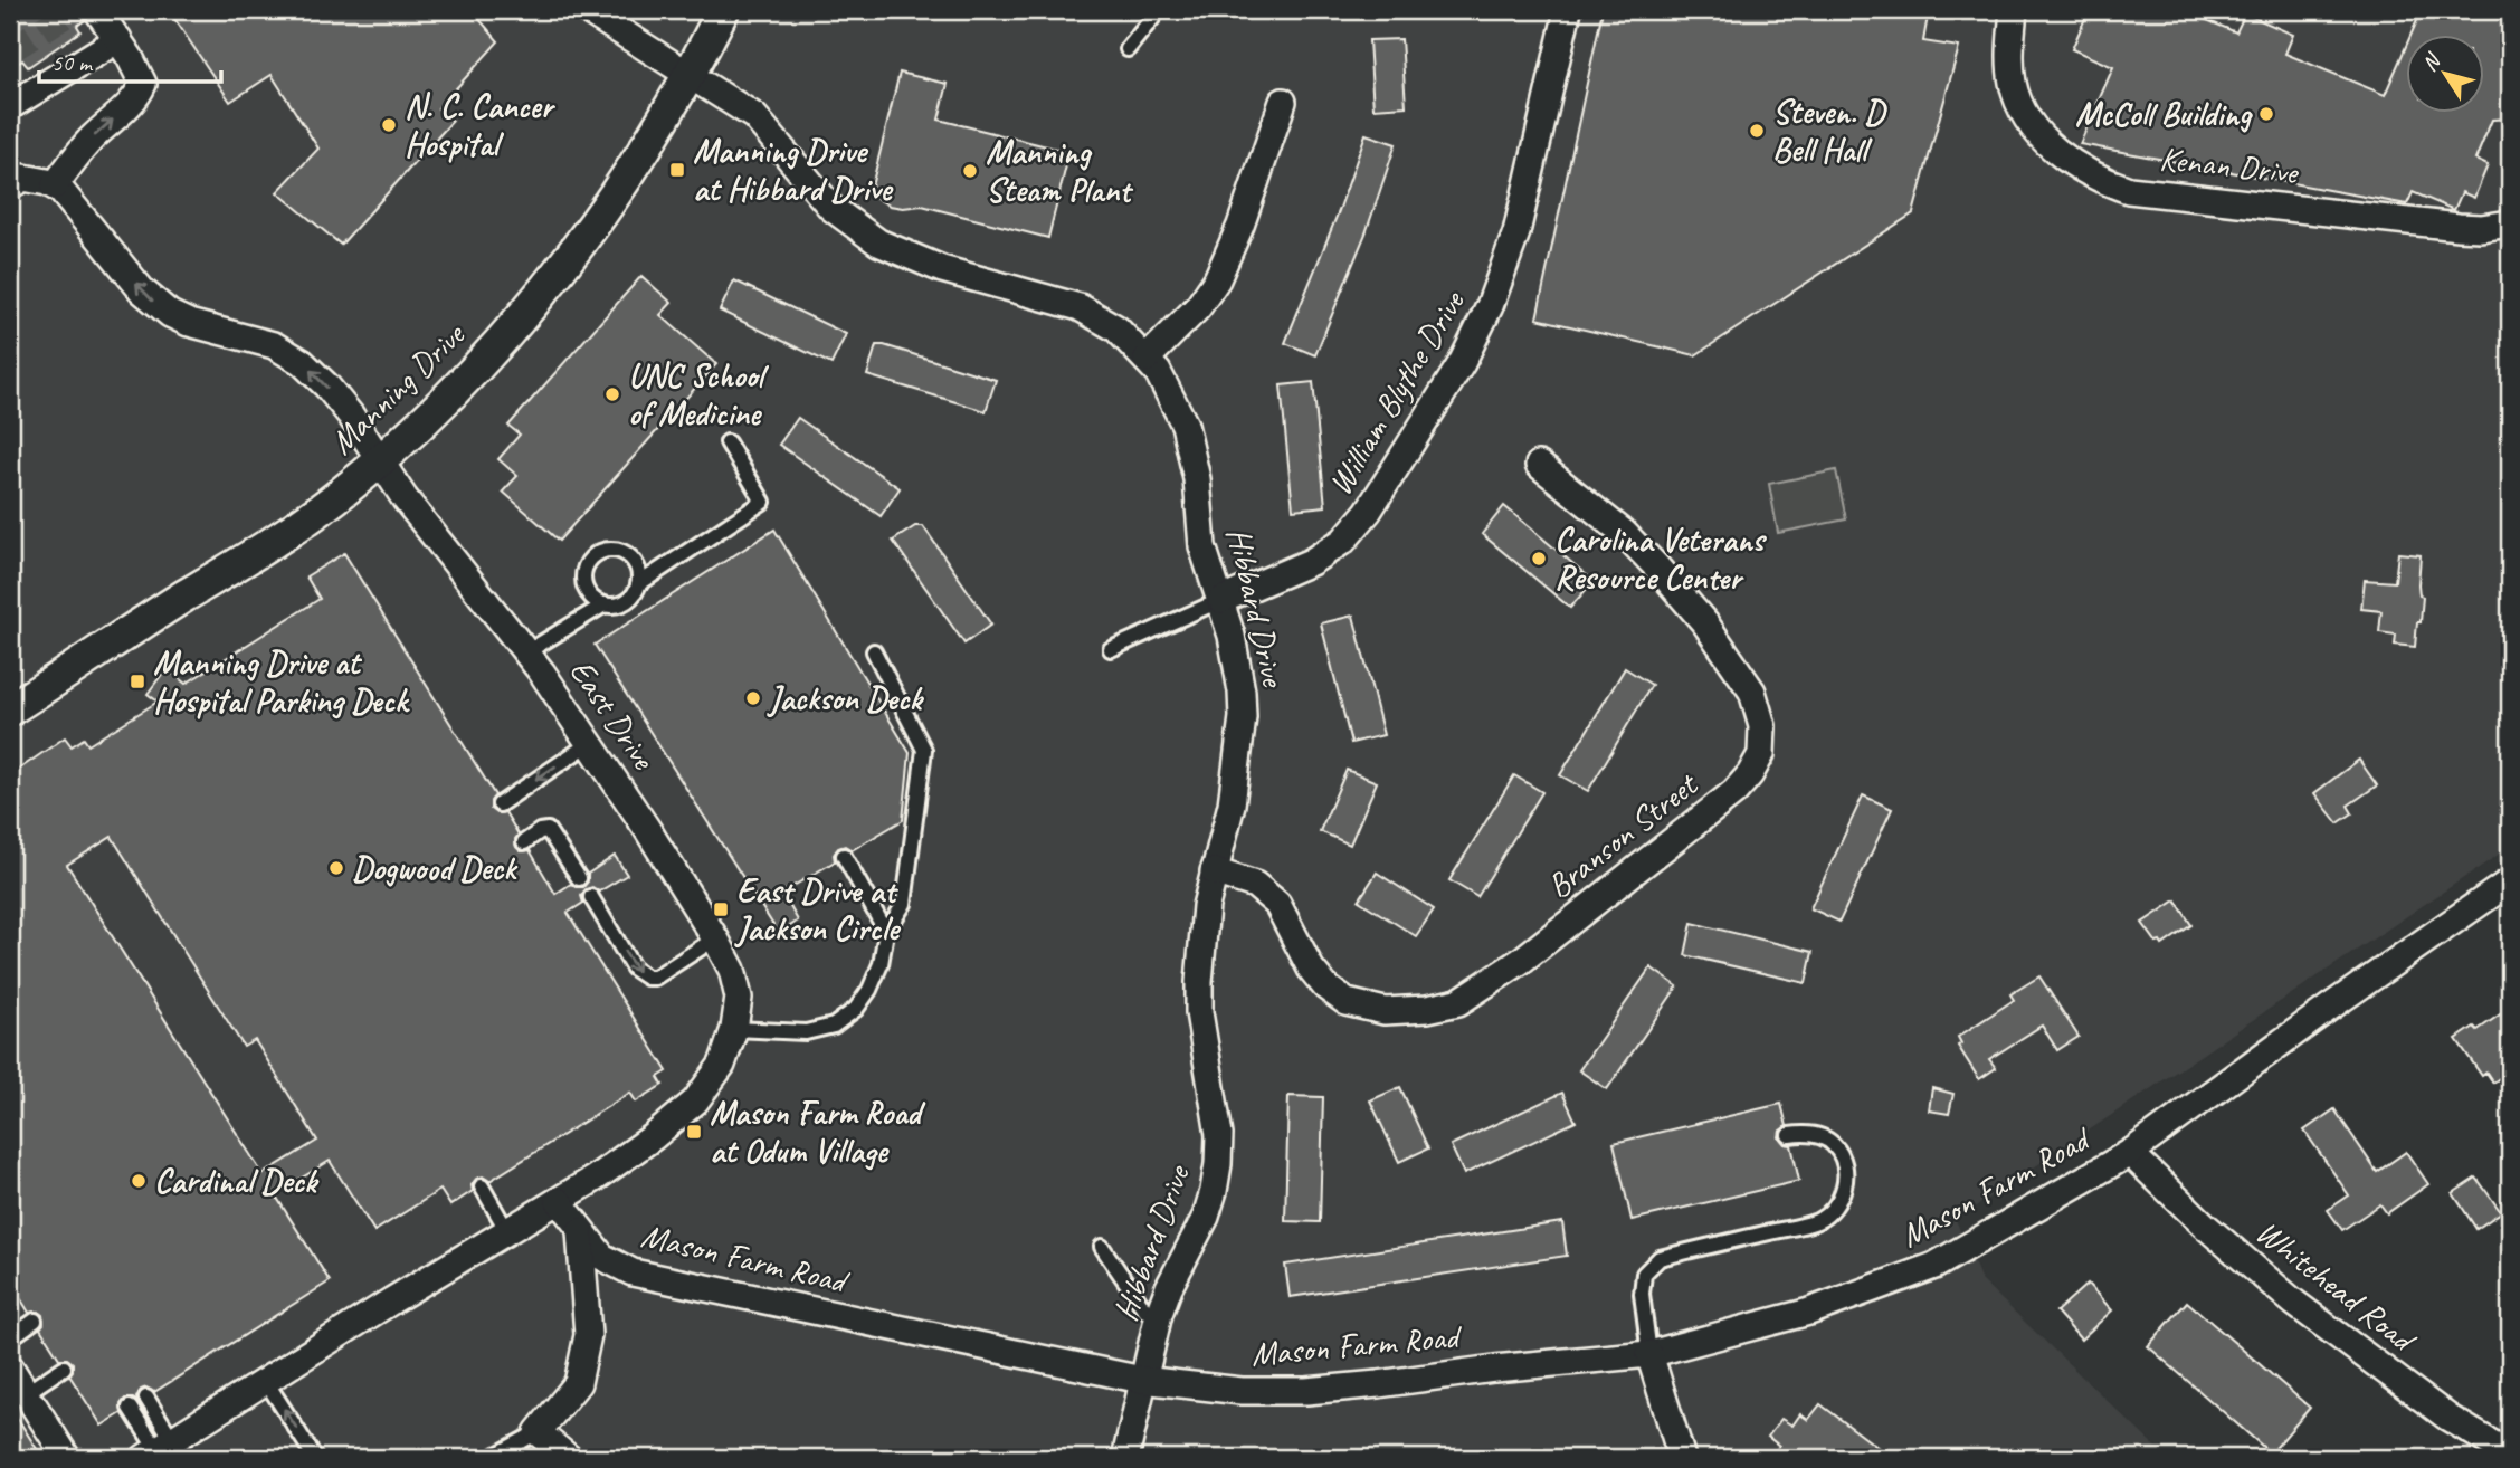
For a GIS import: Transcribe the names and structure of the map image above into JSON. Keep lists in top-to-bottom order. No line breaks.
{"streets":{"street":["Kenan Drive","Manning Drive","William Blythe Drive","Hibbard Drive","East Drive","Branson Street","Mason Farm Road","Whitehead Road"]},"crossings":[["Manning Drive","Hibbard Drive"],["Manning Drive","East Drive"],["William Blythe Drive","Hibbard Drive"],["Hibbard Drive","Branson Street"],["Hibbard Drive","Mason Farm Road"],["East Drive","Mason Farm Road"],["Mason Farm Road","Whitehead Road"]],"places":{"other":["McColl Building","N. C. Cancer Hospital","Steven. D Bell Hall","Manning Steam Plant","UNC School of Medicine","Carolina Veterans Resource Center","Jackson Deck","Dogwood Deck","Cardinal Deck"],"transit":["Manning Drive at Hibbard Drive","Manning Drive at Hospital Parking Deck","East Drive at Jackson Circle","Mason Farm Road at Odum Village"]},"scale_bar":"50 m","north":"top left"}
